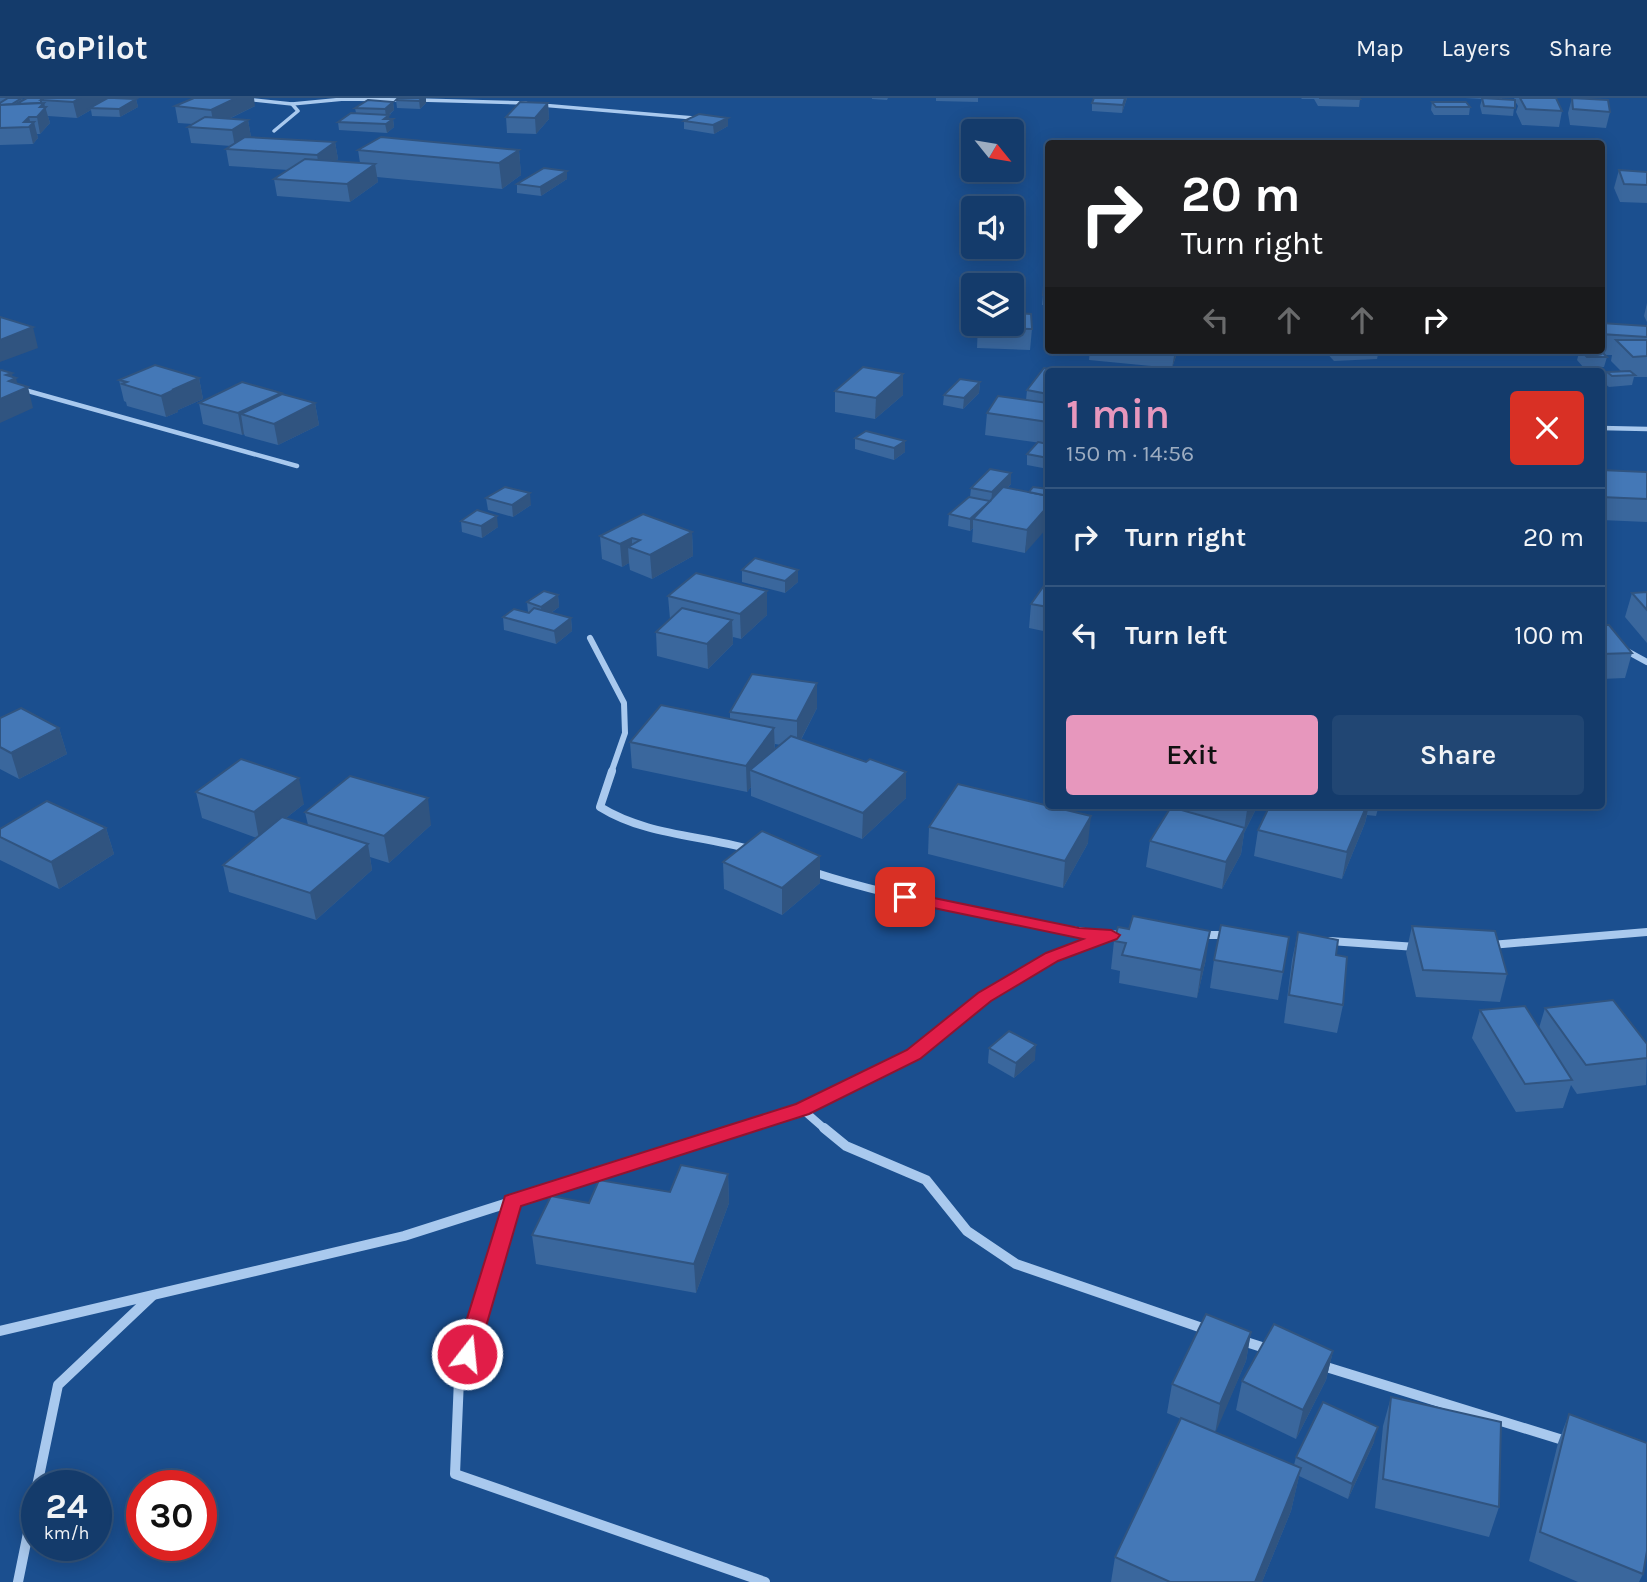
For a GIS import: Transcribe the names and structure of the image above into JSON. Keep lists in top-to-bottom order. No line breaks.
{"north":"bottom right","page":{"header":"GoPilot","nav":["Map","Layers","Share"],"turn":["20 m","Turn right"],"heading":["1 min","150 m · 14:56"],"list":[{"name":"Turn right","value":"20 m"},{"name":"Turn left","value":"100 m"}],"buttons":["Exit","Share"],"speed":"24 km/h","limit":"30"}}
